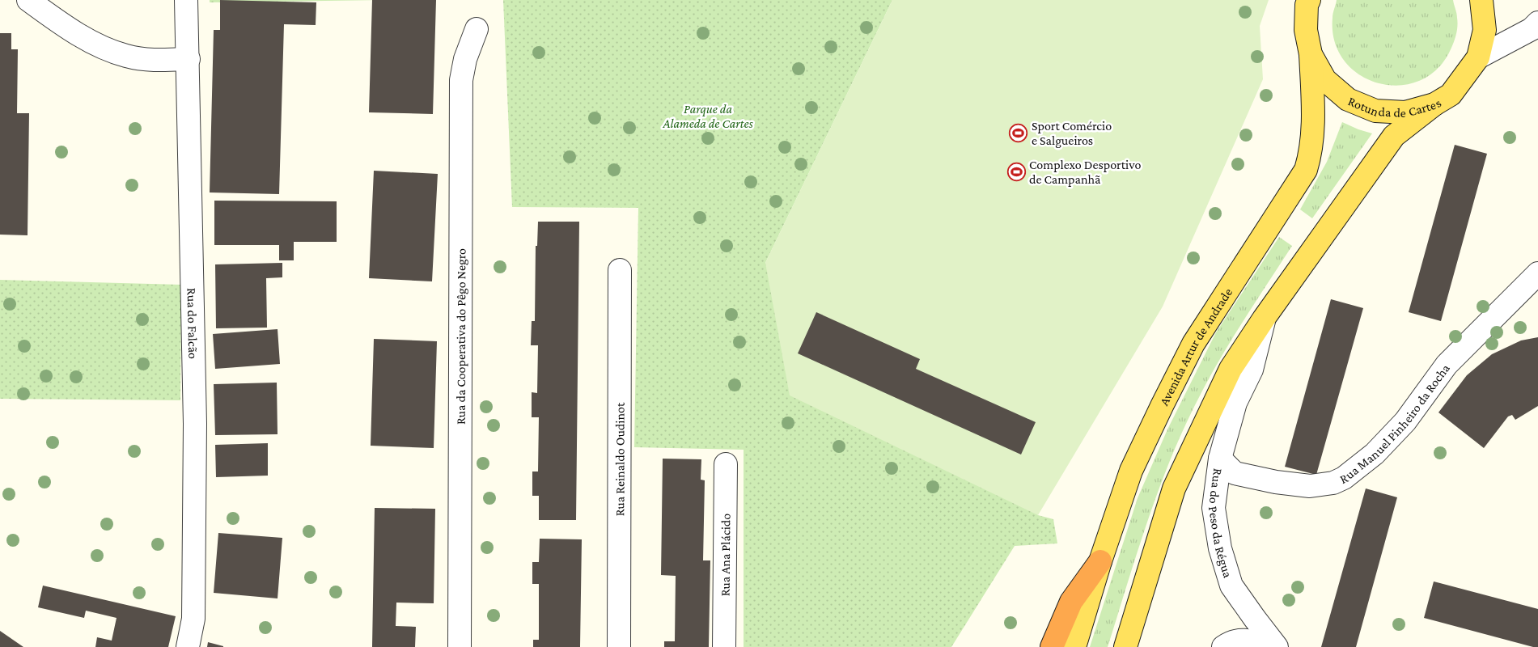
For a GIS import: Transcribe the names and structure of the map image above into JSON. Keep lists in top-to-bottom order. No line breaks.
{"streets":{"main road":["Rotunda de Cartes","Avenida Artur de Andrade"],"street":["Rua do Falcão","Rua da Cooperativa do Pêgo Negro","Rua Manuel Pinheiro da Rocha","Rua Reinaldo Oudinot","Rua do Peso da Régua","Rua Ana Plácido"]},"crossings":[["Rotunda de Cartes","Avenida Artur de Andrade"],["Rua Manuel Pinheiro da Rocha","Rua do Peso da Régua"]],"parks":["Parque da Alameda de Cartes"],"places":{"sports":["Sport Comércio e Salgueiros","Complexo Desportivo de Campanhã"]}}
